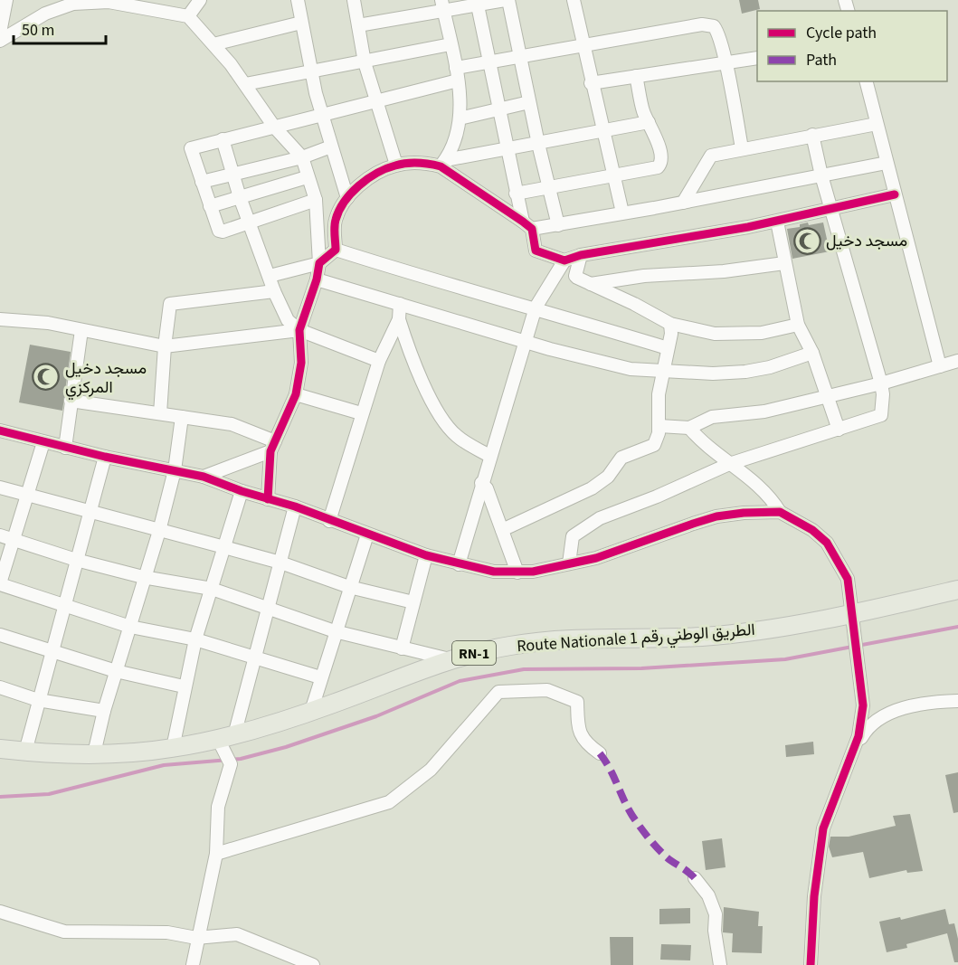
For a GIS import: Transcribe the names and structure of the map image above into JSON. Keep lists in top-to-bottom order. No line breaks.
{"streets":{"highway":["Route Nationale الطريق الوطني رقم 1","RN-1"]},"places":{"mosque":["مسجد دخيل","مسجد دخيل المركزي"]},"legend":["Cycle path","Path"],"scale_bar":"50 m"}
